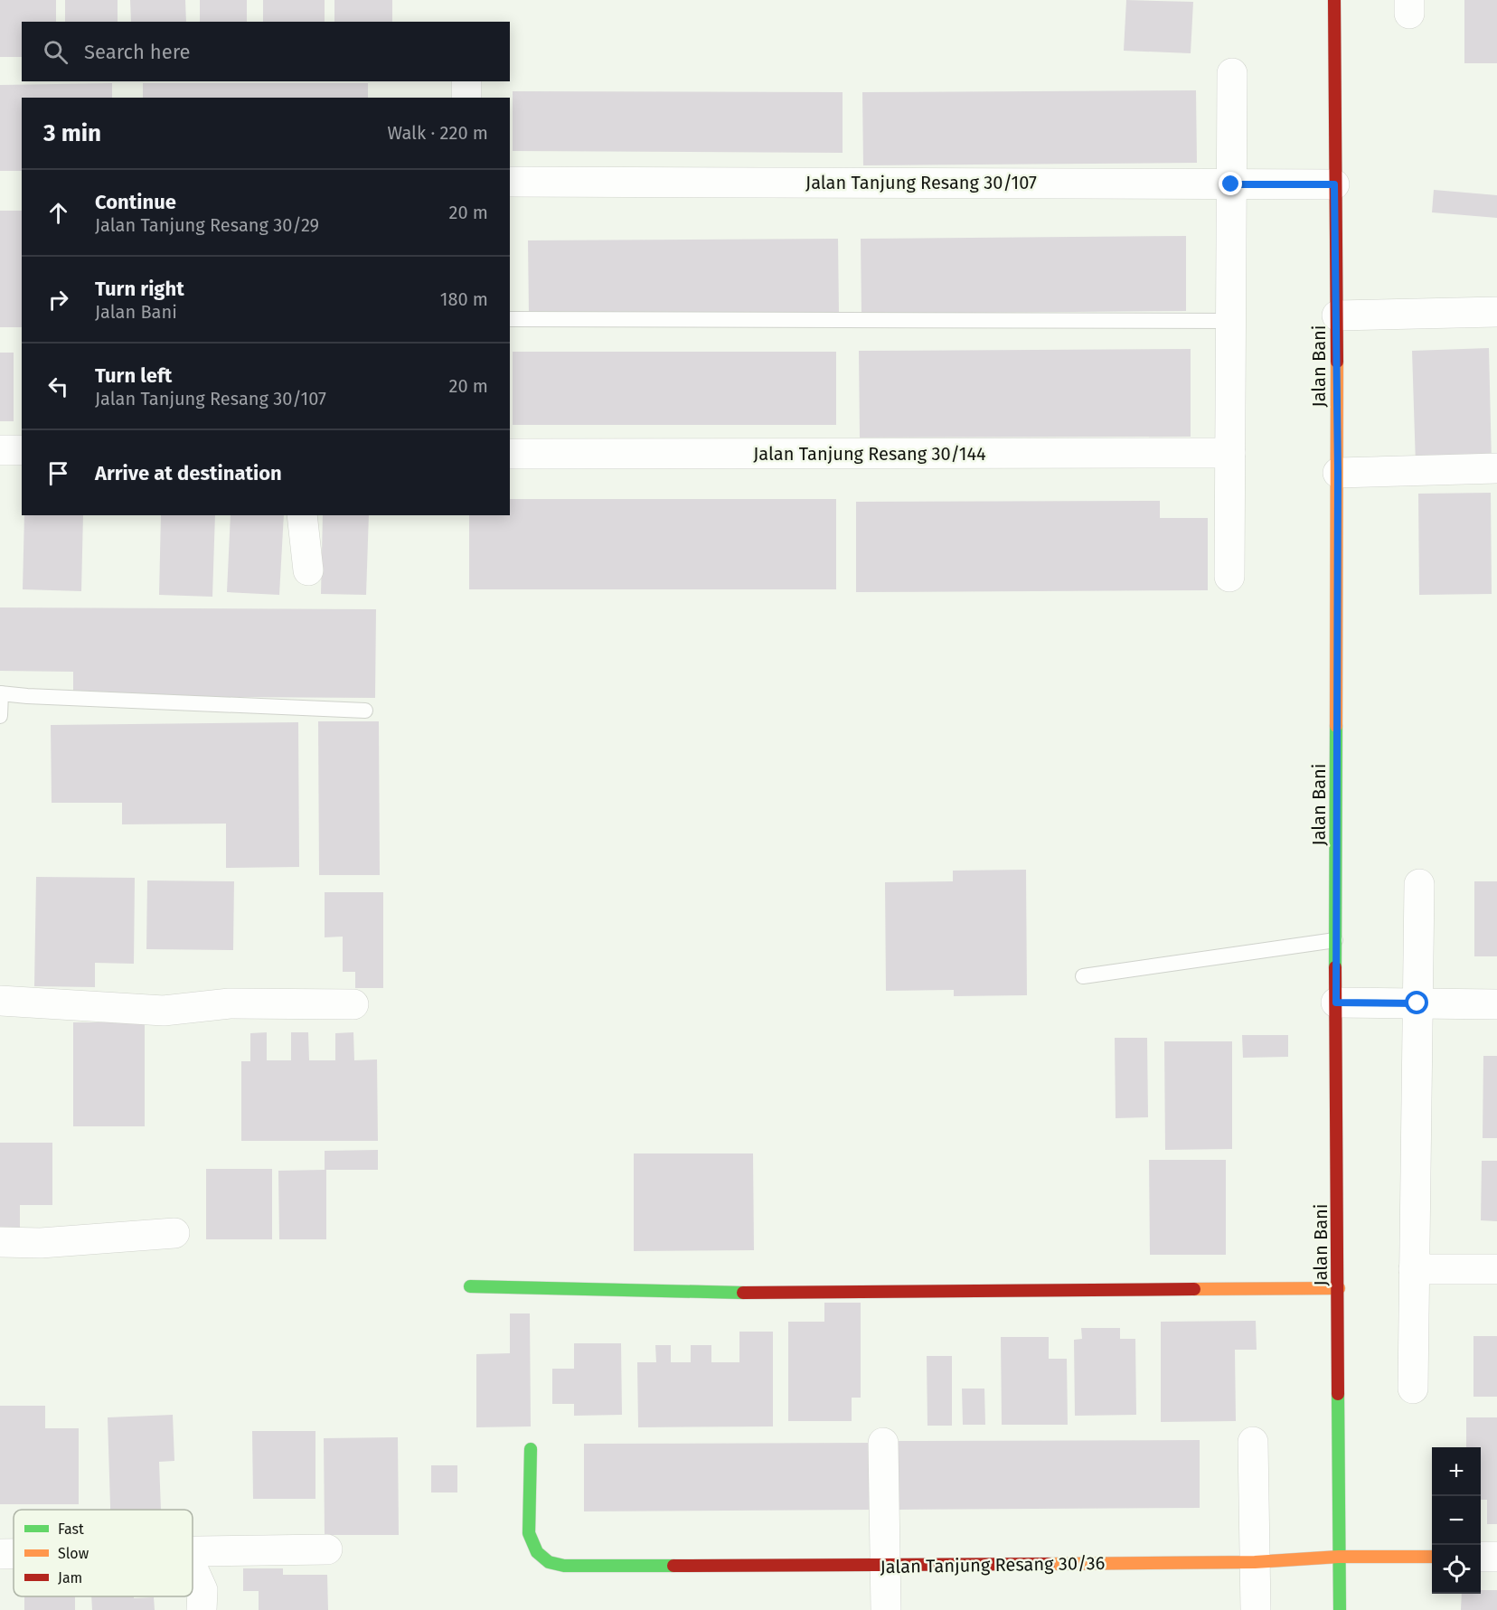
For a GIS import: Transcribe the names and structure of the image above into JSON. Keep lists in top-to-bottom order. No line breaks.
{"streets":{"street":["Jalan Tanjung Resang 30/107","Jalan Bani","Jalan Tanjung Resang 30/144","Jalan Tanjung Resang 30/36"]},"crossings":[["Jalan Tanjung Resang 30/107","Jalan Bani"],["Jalan Bani","Jalan Tanjung Resang 30/36"]],"legend":["Fast","Slow","Jam"],"page":{"search":"Search here","heading":["3 min","Walk · 220 m"],"list":[["Continue","Jalan Tanjung Resang 30/29","20 m"],["Turn right","Jalan Bani","180 m"],["Turn left","Jalan Tanjung Resang 30/107","20 m"],"Arrive at destination"],"map_buttons":["+","−"]}}
